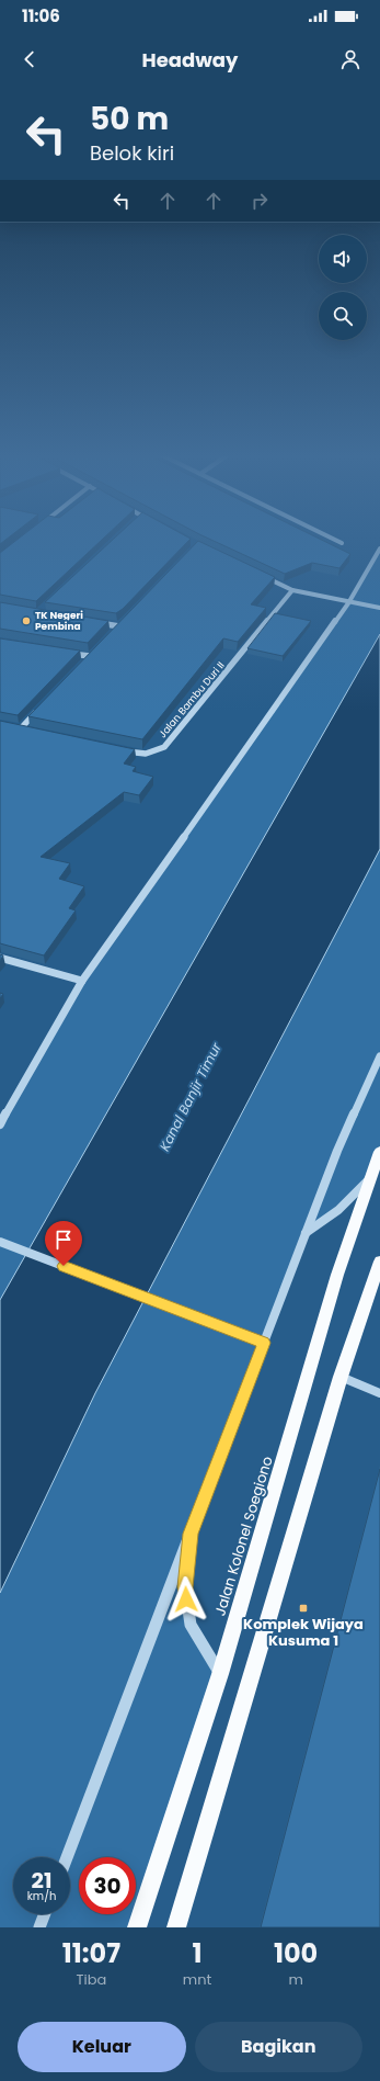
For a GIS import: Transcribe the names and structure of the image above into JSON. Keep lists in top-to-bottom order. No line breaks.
{"streets":{"main road":["Jalan Kolonel Soegiono"],"street":["Jalan Bambu Duri II"]},"water":["Kanal Banjir Timur"],"places":{"other":["TK Negeri Pembina"],"transit":["Komplek Wijaya Kusuma 1"]},"page":{"status":"11:06","header":"Headway","turn":["50 m","Belok kiri"],"speed":"21 km/h","limit":"30","eta":["11:07","Tiba","1","mnt","100","m"],"buttons":["Keluar","Bagikan"]}}
